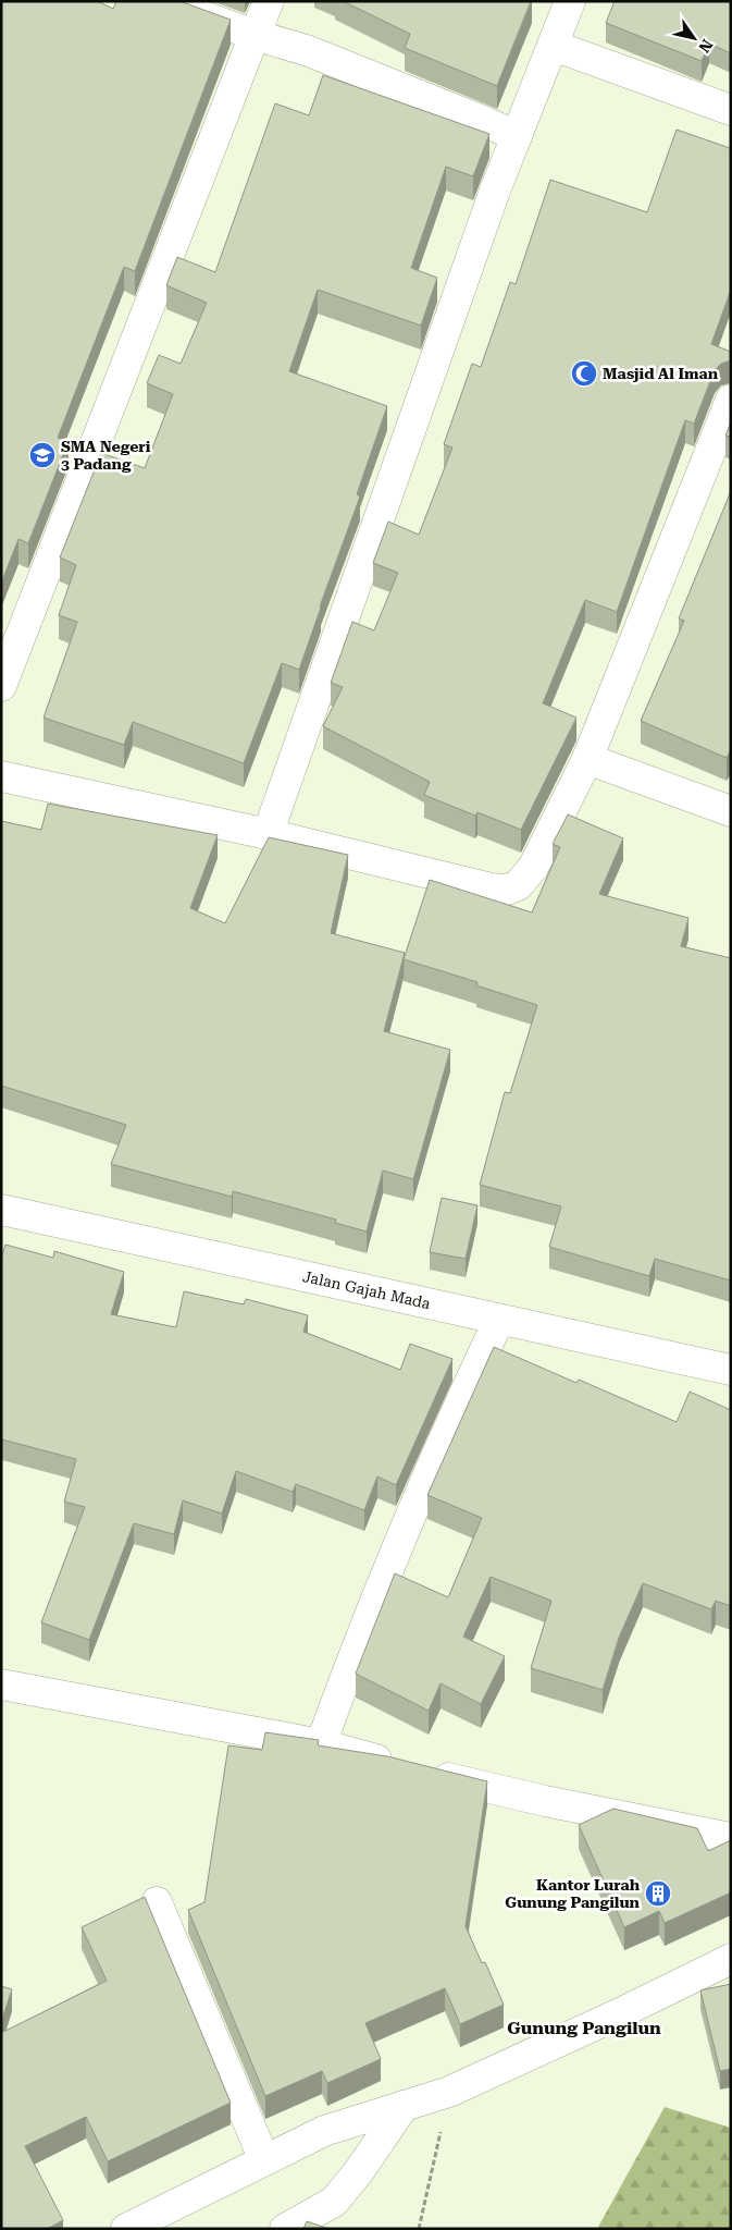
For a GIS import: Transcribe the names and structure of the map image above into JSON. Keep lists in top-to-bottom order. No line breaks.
{"streets":{"street":["Jalan Gajah Mada"]},"districts":["Gunung Pangilun"],"places":{"mosque":["Masjid Al Iman"],"school or university":["SMA Negeri 3 Padang"],"building":["Kantor Lurah Gunung Pangilun"]},"north":"bottom right"}
